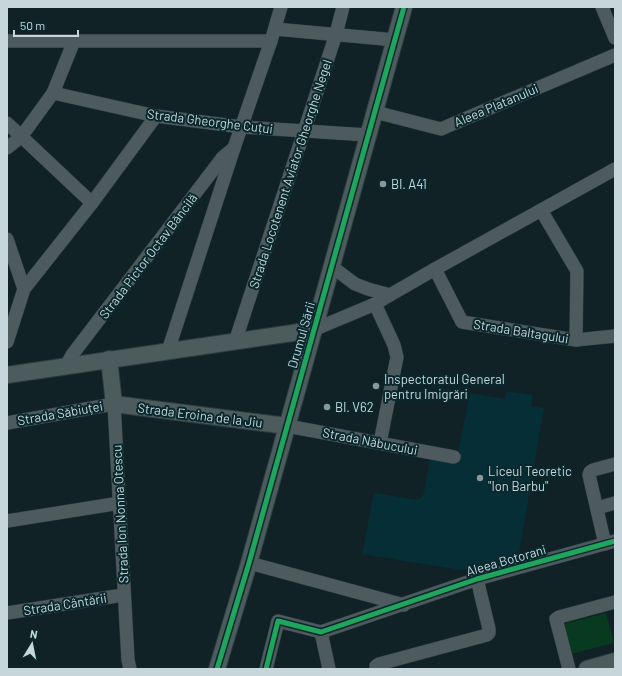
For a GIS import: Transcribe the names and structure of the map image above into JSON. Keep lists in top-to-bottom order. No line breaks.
{"streets":{"main road":["Drumul Sării","Strada Eroina de la Jiu","Strada Ion Nonna Otescu"],"street":["Aleea Platanului","Strada Gheorghe Cuțui","Strada Locotenent Aviator Gheorghe Negel","Strada Pictor Octav Băncilă","Strada Baltagului","Strada Săbiuței","Strada Năbucului","Aleea Botorani","Strada Cântării"]},"crossings":[["Aleea Platanului","Drumul Sării"],["Strada Gheorghe Cuțui","Strada Locotenent Aviator Gheorghe Negel"],["Strada Gheorghe Cuțui","Drumul Sării"],["Drumul Sării","Strada Eroina de la Jiu"],["Drumul Sării","Strada Năbucului"],["Strada Săbiuței","Strada Eroina de la Jiu"],["Strada Săbiuței","Strada Ion Nonna Otescu"],["Strada Eroina de la Jiu","Strada Năbucului"],["Strada Eroina de la Jiu","Strada Ion Nonna Otescu"],["Strada Ion Nonna Otescu","Strada Cântării"]],"places":["Bl. A41","Inspectoratul General pentru Imigrări","Bl. V62","Liceul Teoretic \"Ion Barbu\""],"scale_bar":"50 m","north":"top"}
